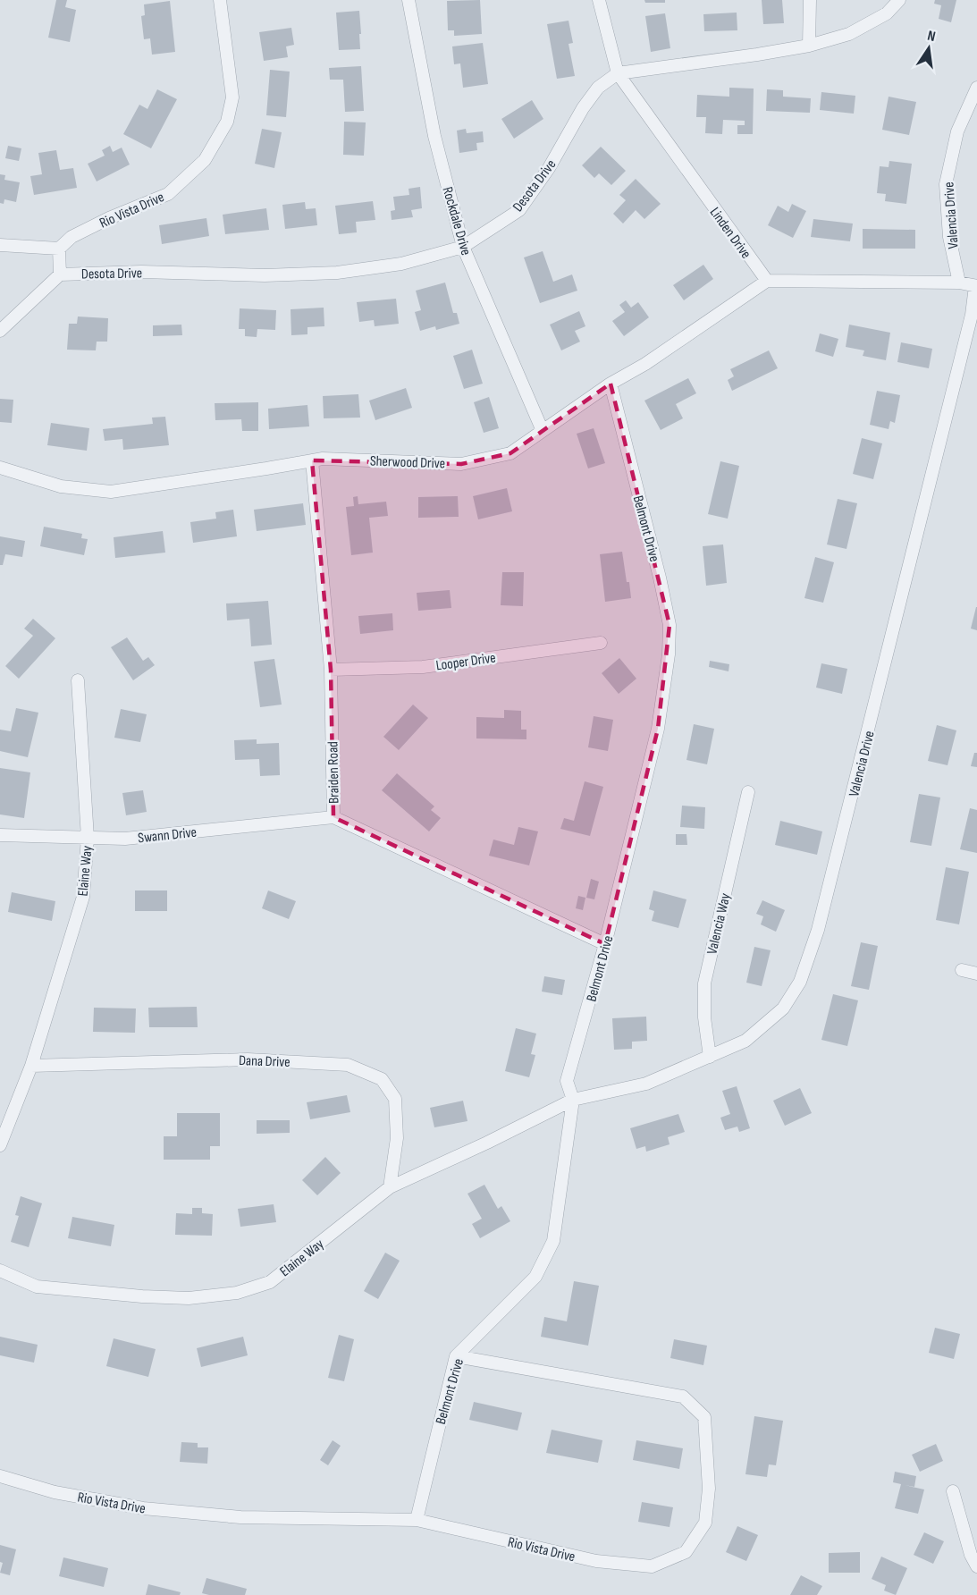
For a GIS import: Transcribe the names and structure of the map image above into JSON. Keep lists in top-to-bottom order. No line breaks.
{"streets":{"street":["Desota Drive","Rio Vista Drive","Valencia Drive","Rockdale Drive","Linden Drive","Sherwood Drive","Belmont Drive","Looper Drive","Braiden Road","Swann Drive","Elaine Way","Valencia Way","Dana Drive"]},"crossings":[["Desota Drive","Rockdale Drive"],["Desota Drive","Linden Drive"],["Rio Vista Drive","Belmont Drive"],["Valencia Drive","Belmont Drive"],["Valencia Drive","Elaine Way"],["Valencia Drive","Valencia Way"],["Rockdale Drive","Sherwood Drive"],["Linden Drive","Sherwood Drive"],["Sherwood Drive","Belmont Drive"],["Sherwood Drive","Braiden Road"],["Belmont Drive","Braiden Road"],["Belmont Drive","Elaine Way"],["Looper Drive","Braiden Road"],["Braiden Road","Swann Drive"],["Swann Drive","Elaine Way"],["Elaine Way","Dana Drive"]],"north":"top"}
